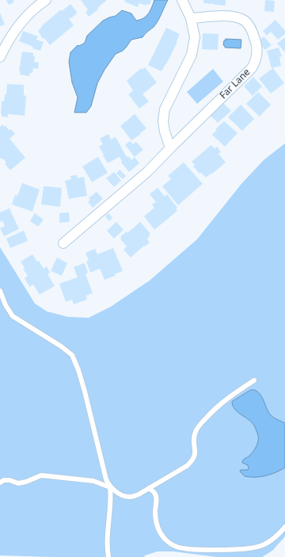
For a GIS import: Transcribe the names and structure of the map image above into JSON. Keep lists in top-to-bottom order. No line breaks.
{"streets":{"street":["Far Lane"]}}
